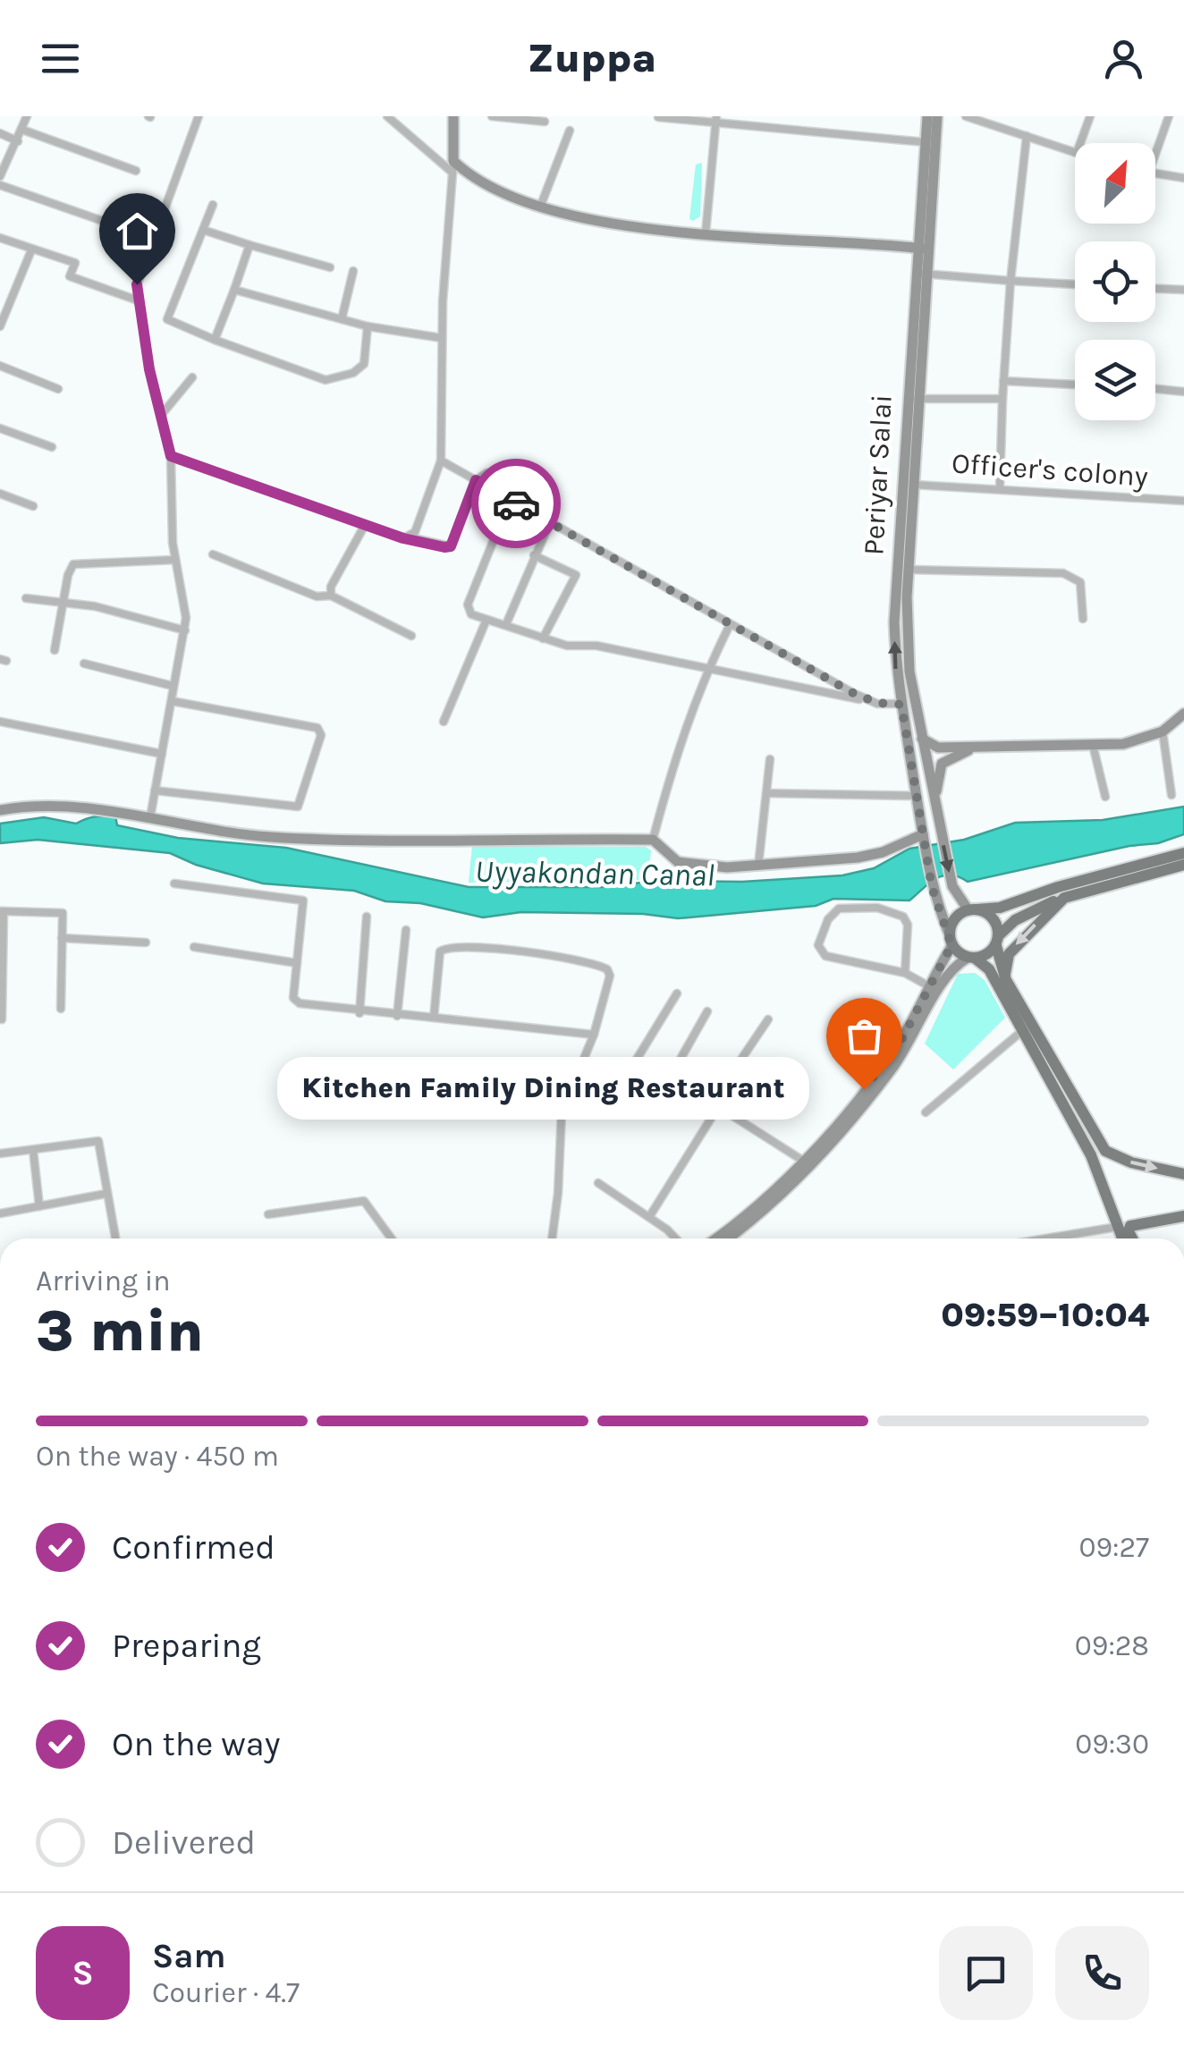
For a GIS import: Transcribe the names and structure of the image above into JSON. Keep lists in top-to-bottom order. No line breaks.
{"streets":{"main road":["Periyar Salai"],"street":["Officer's colony"]},"crossings":[["Officer's colony","Periyar Salai"]],"water":["Uyyakondan Canal"],"places":["Kitchen Family Dining Restaurant"],"north":"top right","page":{"header":"Zuppa","bubble":"Kitchen Family Dining Restaurant","heading":["3 min","Arriving in","09:59–10:04"],"panel":["Sam","Courier · 4.7"],"bar":"On the way · 450 m","list":[["Confirmed","09:27"],["Preparing","09:28"],["On the way","09:30"],"Delivered"],"round":"S"}}
